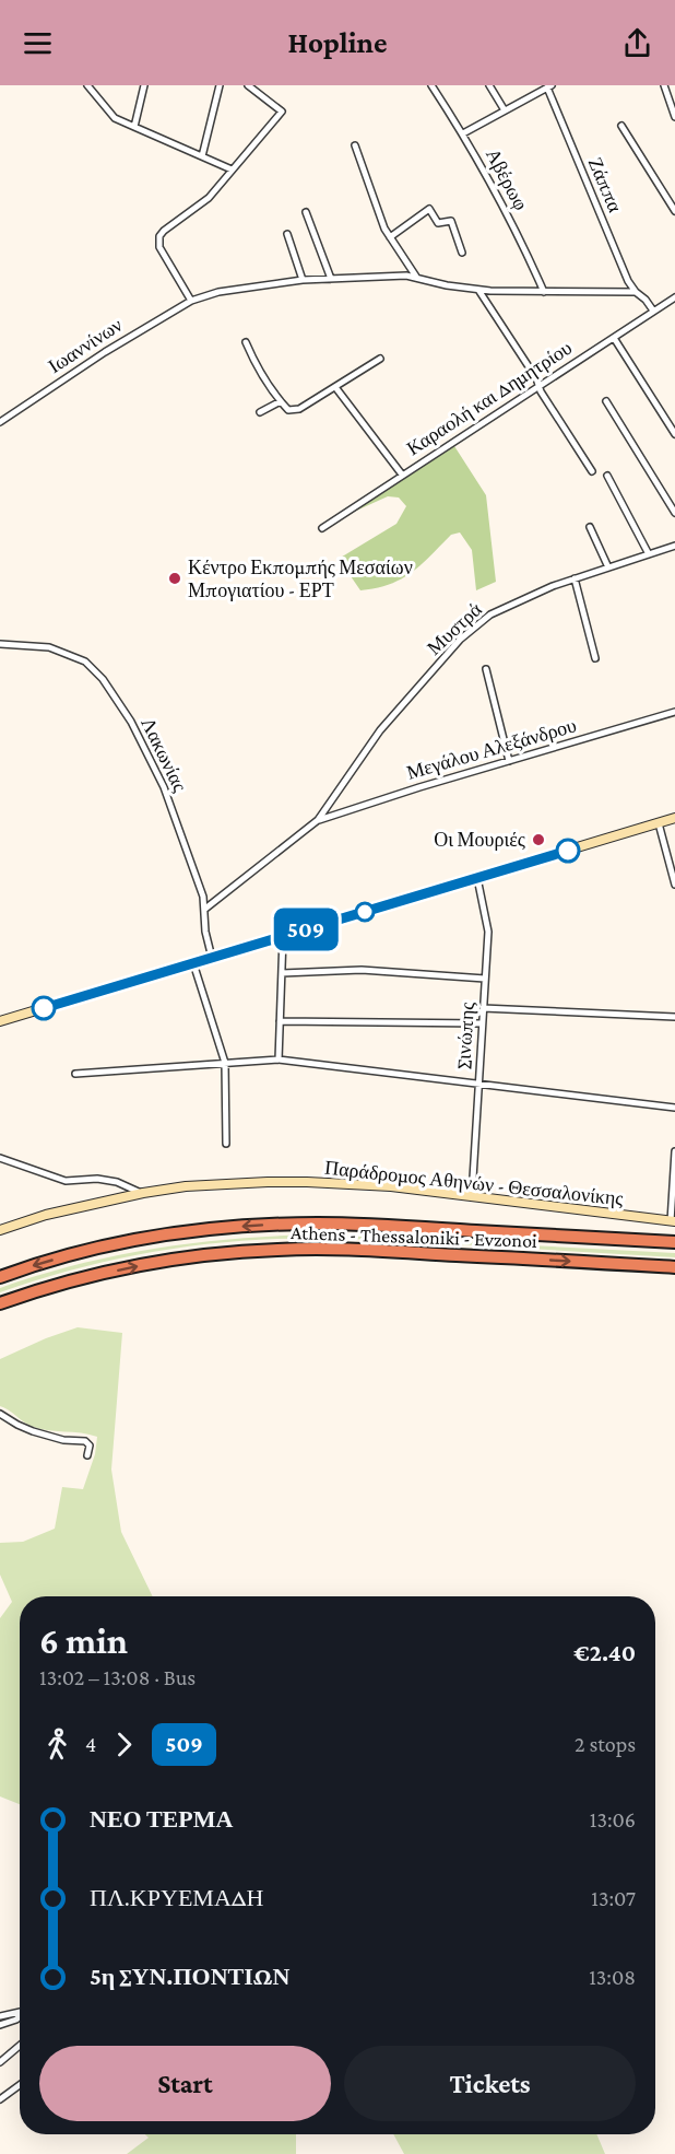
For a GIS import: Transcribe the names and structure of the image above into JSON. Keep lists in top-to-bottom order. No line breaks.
{"streets":{"highway":["Athens - Thessaloniki - Evzonoi"],"main road":["Παράδρομος Αθηνών - Θεσσαλονίκης"],"street":["Αβέρωφ","Ζάππα","Ιωαννίνων","Καραολή και Δημητρίου","Μυστρά","Μεγάλου Αλεξάνδρου","Λακωνίας","Σινώπης"]},"crossings":[["Αβέρωφ","Ιωαννίνων"],["Ζάππα","Ιωαννίνων"],["Ζάππα","Καραολή και Δημητρίου"],["Μυστρά","Μεγάλου Αλεξάνδρου"],["Σινώπης","Παράδρομος Αθηνών - Θεσσαλονίκης"]],"places":["Κέντρο Εκπομπής Μεσαίων Μπογιατίου - ΕΡΤ","Οι Μουριές"],"lines":["bus line 509"],"page":{"header":"Hopline","on_map":"509","heading":["6 min","13:02 – 13:08 · Bus","€2.40"],"legs":["4","509","2 stops"],"list":[{"name":"ΝΕΟ ΤΕΡΜΑ","value":"13:06"},{"name":"ΠΛ.ΚΡΥΕΜΑΔΗ","value":"13:07"},{"name":"5η ΣΥΝ.ΠΟΝΤΙΩΝ","value":"13:08"}],"buttons":["Start","Tickets"]}}
